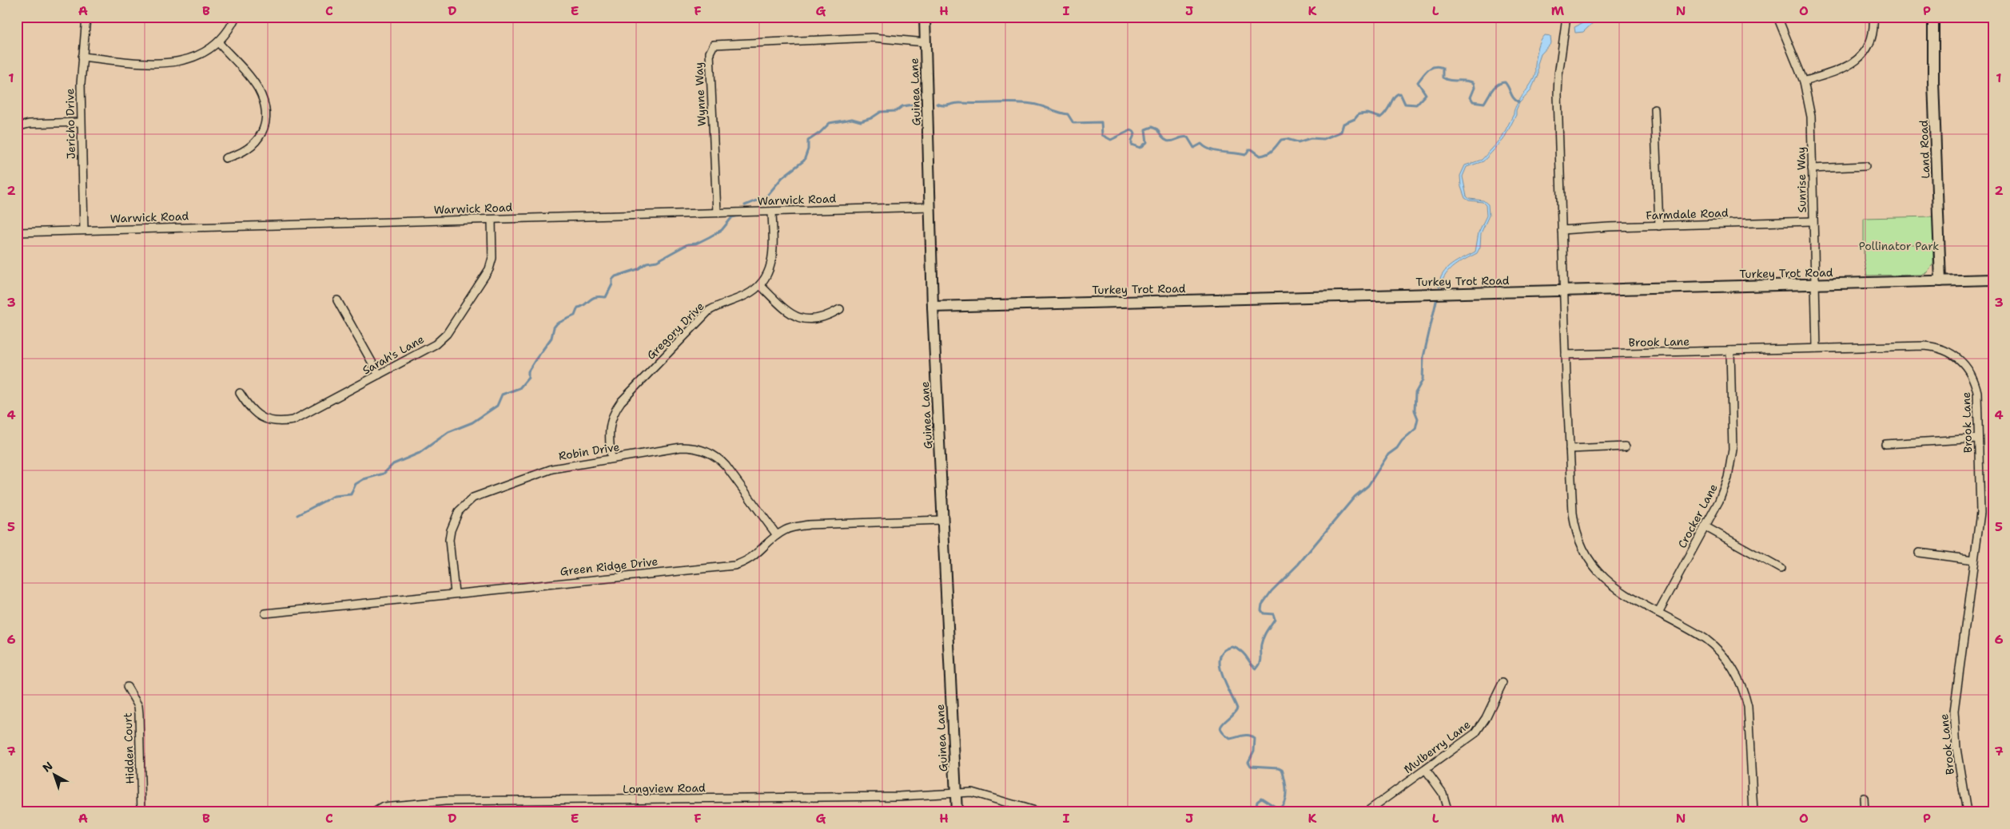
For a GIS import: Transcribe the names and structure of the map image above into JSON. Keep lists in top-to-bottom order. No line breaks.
{"streets":{"street":["Guinea Lane","Wynne Way","Jericho Drive","Land Road","Sunrise Way","Warwick Road","Farmdale Road","Turkey Trot Road","Gregory Drive","Brook Lane","Sarah's Lane","Robin Drive","Crocker Lane","Green Ridge Drive","Mulberry Lane","Hidden Court","Longview Road"]},"crossings":[["Guinea Lane","Wynne Way"],["Guinea Lane","Warwick Road"],["Guinea Lane","Turkey Trot Road"],["Guinea Lane","Green Ridge Drive"],["Guinea Lane","Longview Road"],["Wynne Way","Warwick Road"],["Jericho Drive","Warwick Road"],["Land Road","Turkey Trot Road"],["Sunrise Way","Farmdale Road"],["Sunrise Way","Turkey Trot Road"],["Sunrise Way","Brook Lane"],["Warwick Road","Gregory Drive"],["Warwick Road","Sarah's Lane"],["Gregory Drive","Robin Drive"],["Brook Lane","Crocker Lane"],["Robin Drive","Green Ridge Drive"]],"parks":["Pollinator Park"],"north":"top left","grid":{"columns":["A","B","C","D","E","F","G","H","I","J","K","L","M","N","O","P"],"rows":["1","2","3","4","5","6","7"]}}
